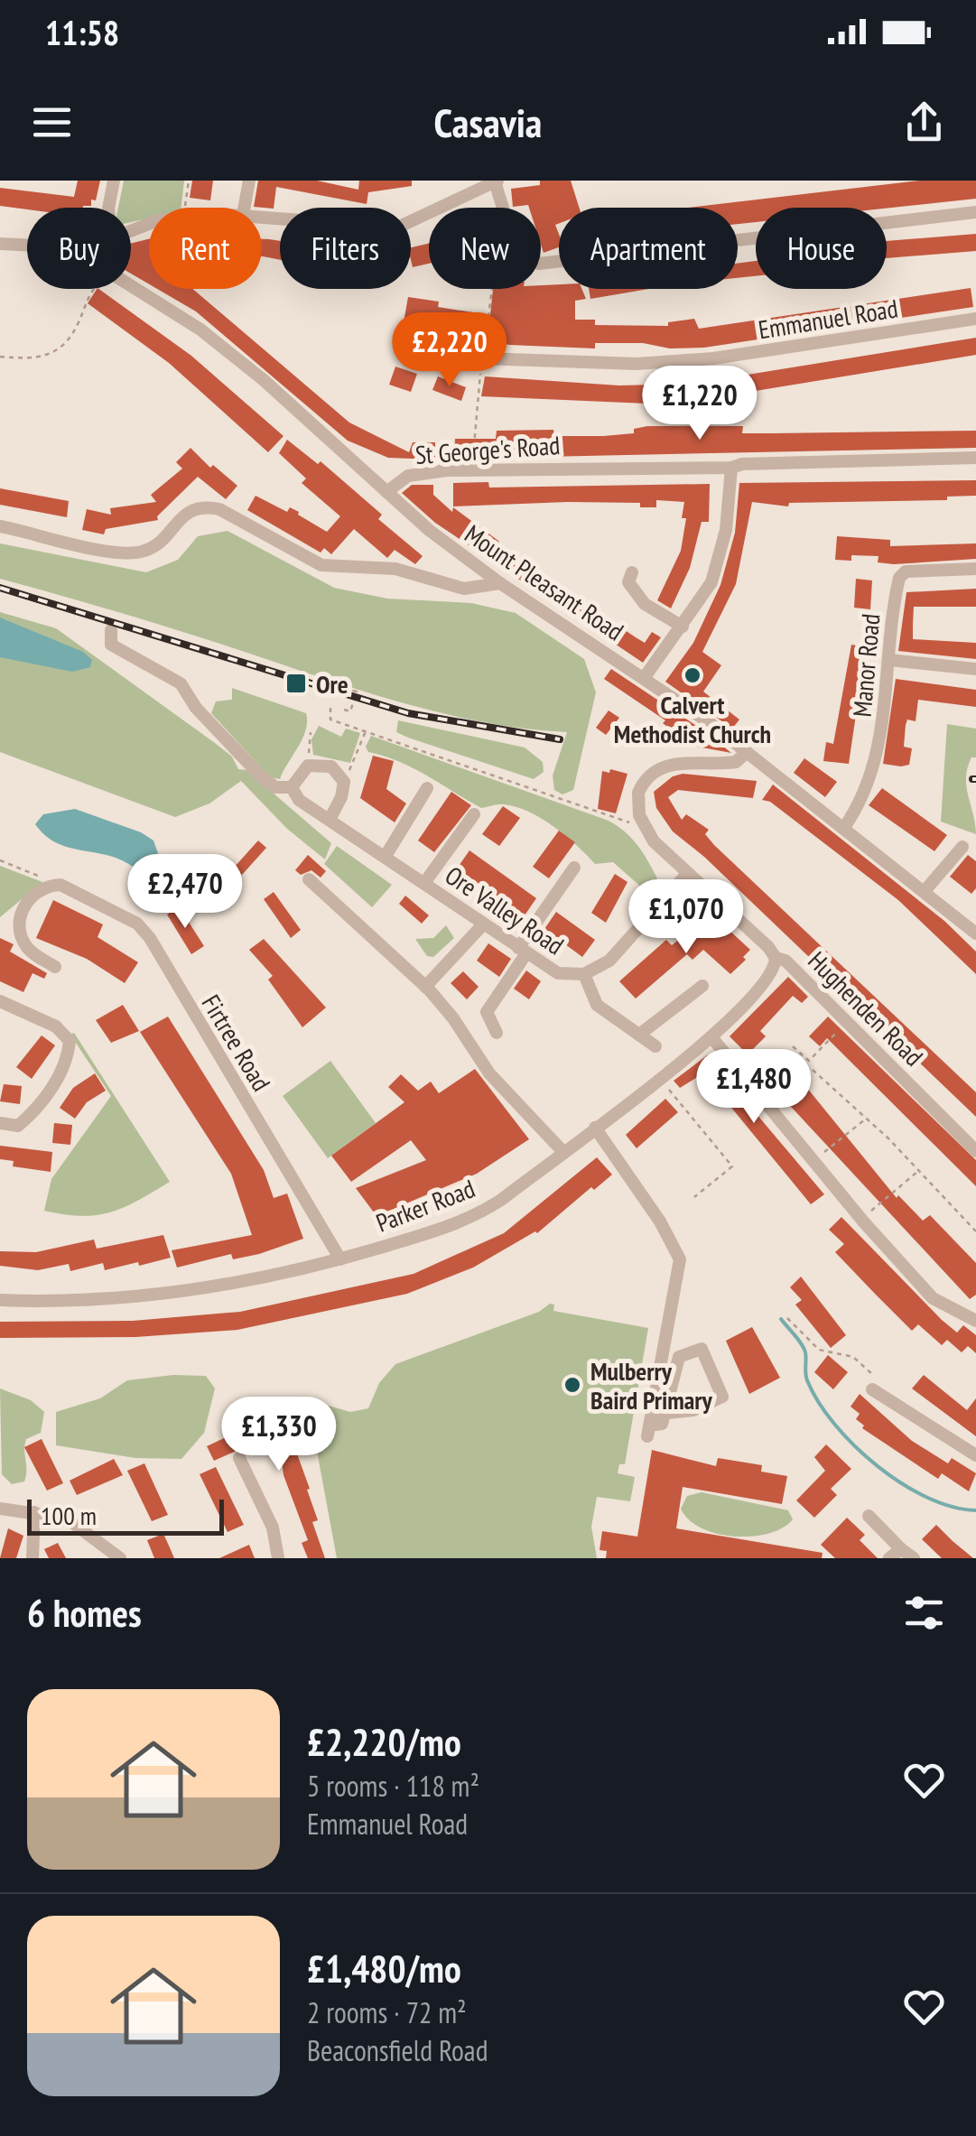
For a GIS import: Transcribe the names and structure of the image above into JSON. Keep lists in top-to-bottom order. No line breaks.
{"streets":{"street":["Emmanuel Road","St George's Road","Mount Pleasant Road","Manor Road","Ore Valley Road","Hughenden Road","Firtree Road","Parker Road"]},"crossings":[["St George's Road","Mount Pleasant Road"],["Mount Pleasant Road","Manor Road"],["Ore Valley Road","Hughenden Road"],["Hughenden Road","Parker Road"],["Firtree Road","Parker Road"]],"places":{"other":["Calvert Methodist Church","Mulberry Baird Primary"],"transit":["Ore"]},"scale_bar":"100 m","page":{"status":"11:58","header":"Casavia","chip":["Buy","Rent","Filters","New","Apartment","House"],"price":["£2,220","£1,220","£2,470","£1,070","£1,480","£1,330"],"scale":"100 m","heading":"6 homes","list":[{"name":"£2,220/mo","note":"5 rooms · 118 m² · Emmanuel Road"},{"name":"£1,480/mo","note":"2 rooms · 72 m² · Beaconsfield Road"}]}}
